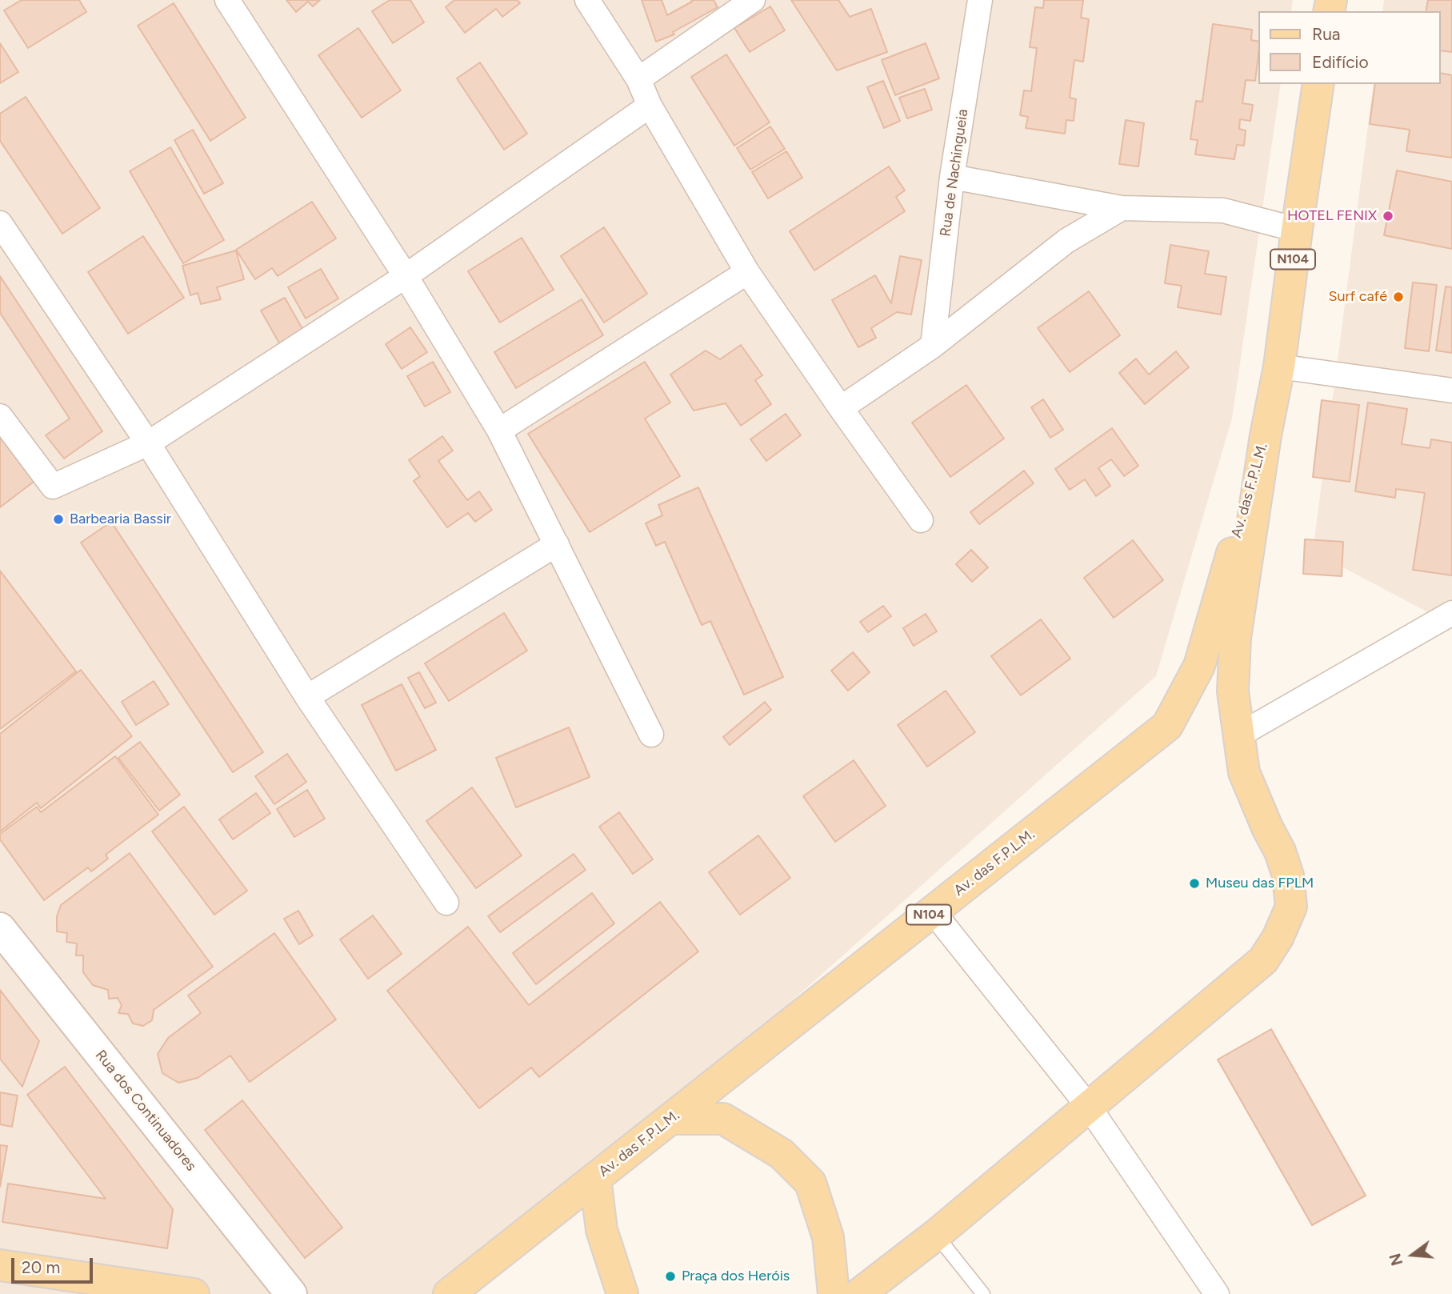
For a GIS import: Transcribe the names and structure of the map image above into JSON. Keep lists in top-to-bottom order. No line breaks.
{"streets":{"main road":["N104","Av. das F.P.L.M."],"street":["Rua de Nachingueia","Rua dos Continuadores"]},"places":["HOTEL FENIX","Surf café","Barbearia Bassir","Museu das FPLM","Praça dos Heróis"],"legend":["Rua","Edifício"],"scale_bar":"20 m","north":"left"}
